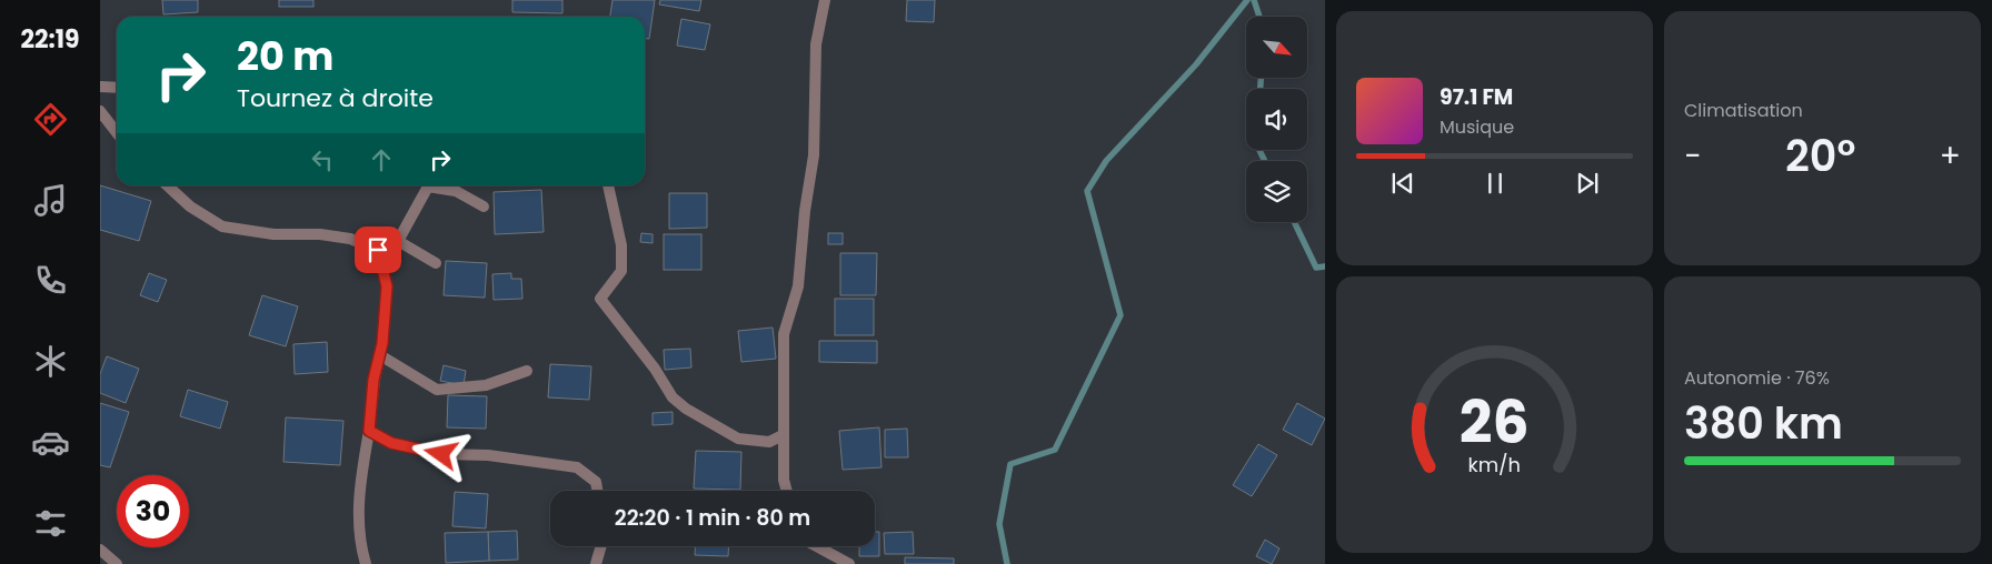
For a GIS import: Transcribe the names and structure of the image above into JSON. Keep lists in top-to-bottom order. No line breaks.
{"north":"bottom right","page":{"tabs":"22:19","tile":["Climatisation",["Autonomie · 76%","380 km"]],"turn":["20 m","Tournez à droite"],"song":["97.1 FM","Musique"],"heat":["−","20°","+"],"limit":"30","trip":"22:20 · 1 min · 80 m","gauge":["26","km/h"]}}
